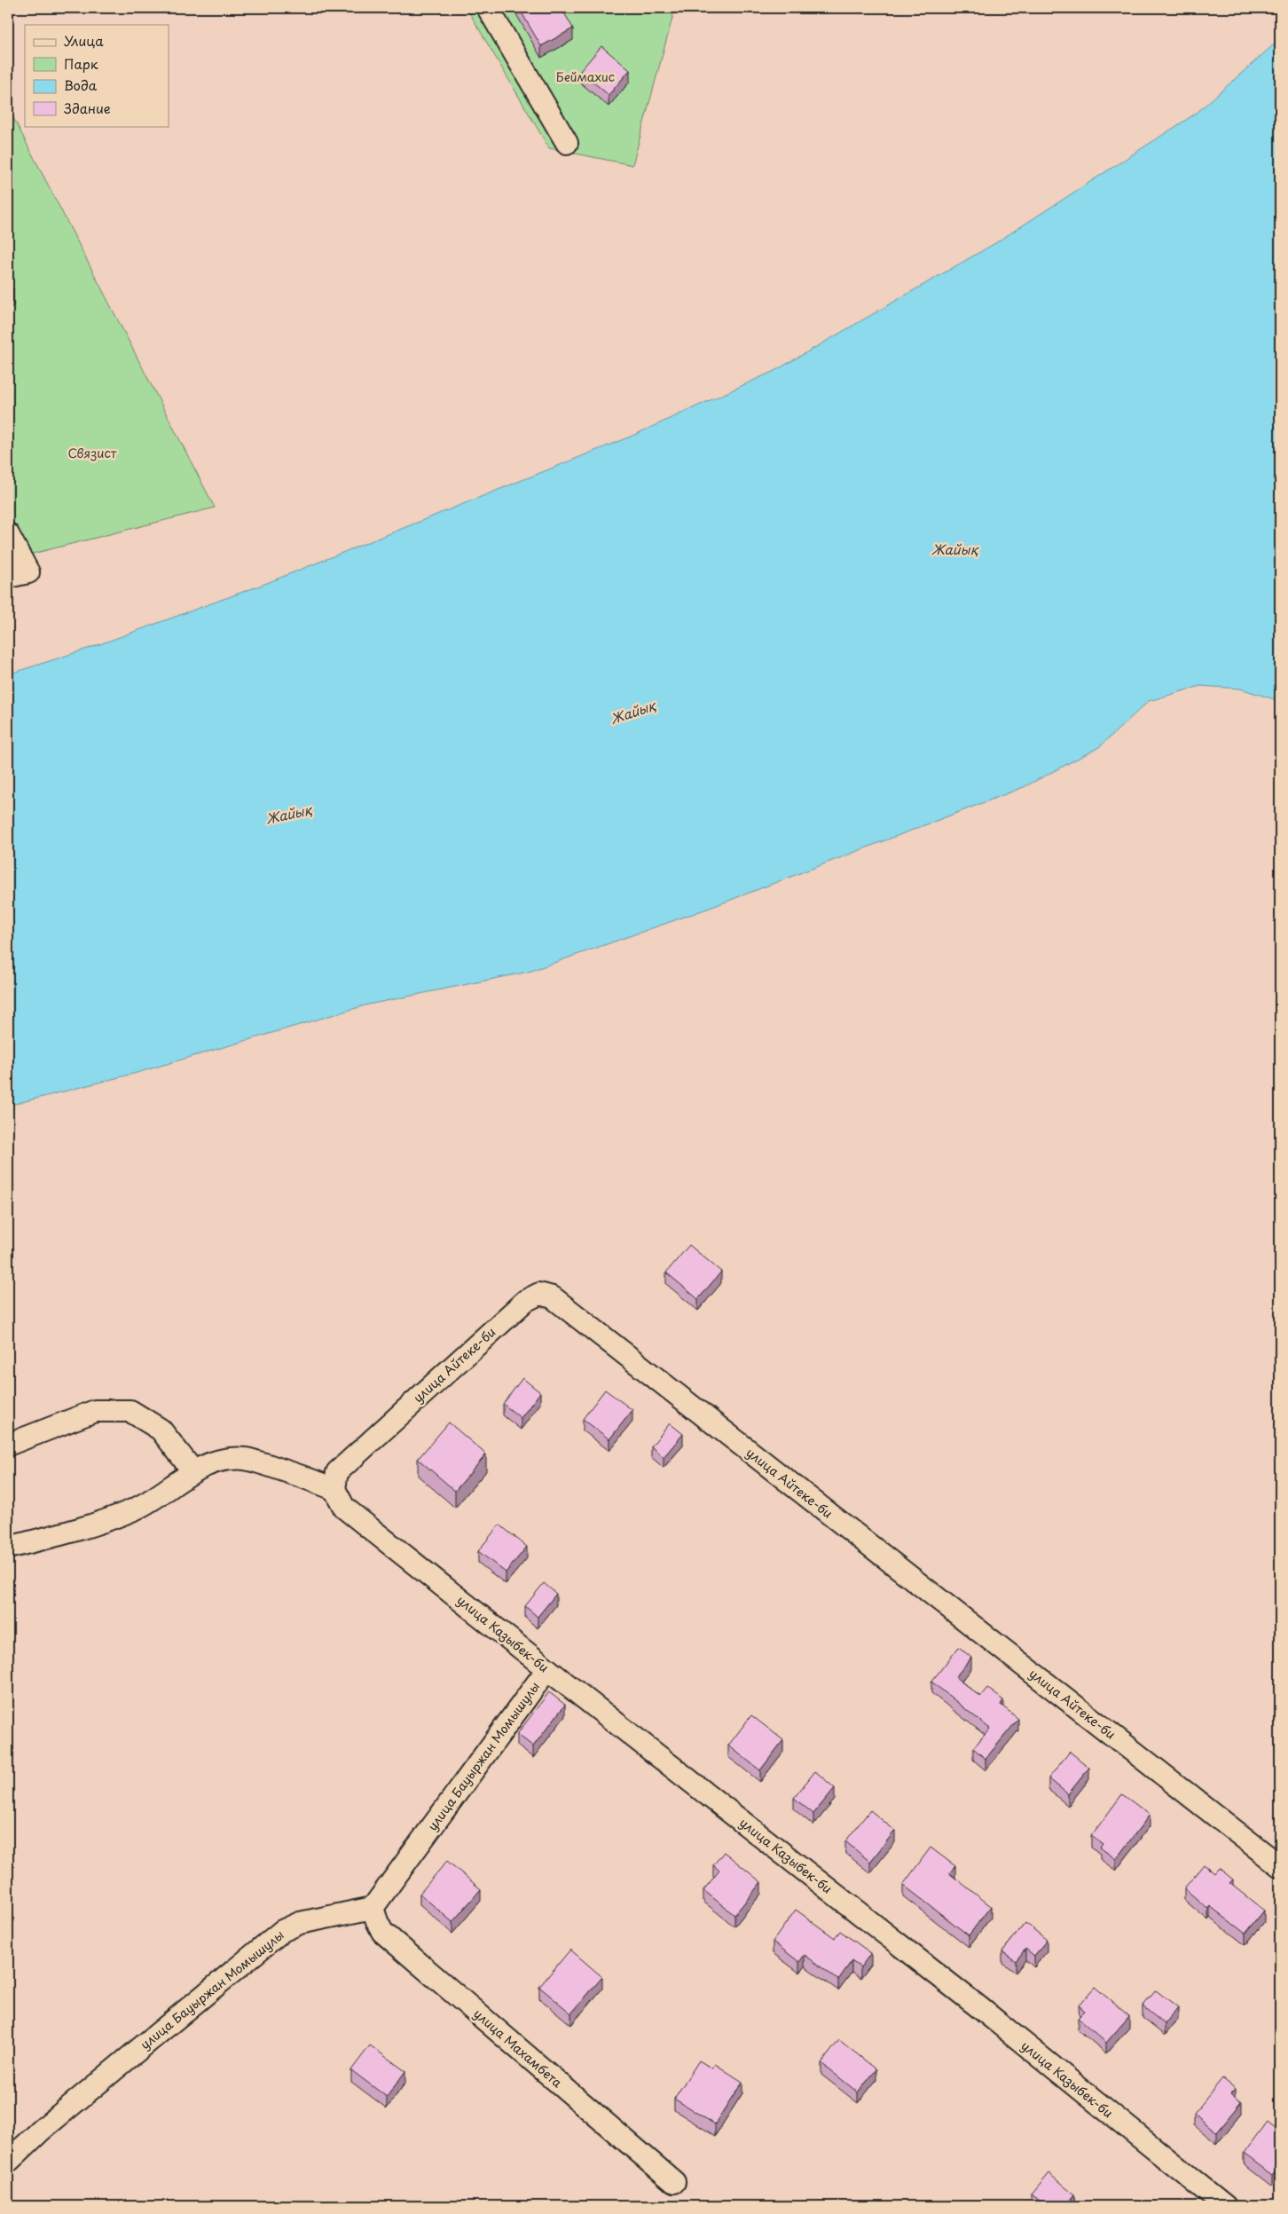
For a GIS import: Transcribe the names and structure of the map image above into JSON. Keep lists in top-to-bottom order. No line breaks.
{"streets":{"street":["улица Айтеке-би","улица Казыбек-би","улица Бауыржан Момышулы","улица Махамбета"]},"crossings":[["улица Айтеке-би","улица Казыбек-би"],["улица Казыбек-би","улица Бауыржан Момышулы"],["улица Бауыржан Момышулы","улица Махамбета"]],"water":["Жайық"],"parks":["Беймахис","Связист"],"legend":["Улица","Парк","Вода","Здание"]}
